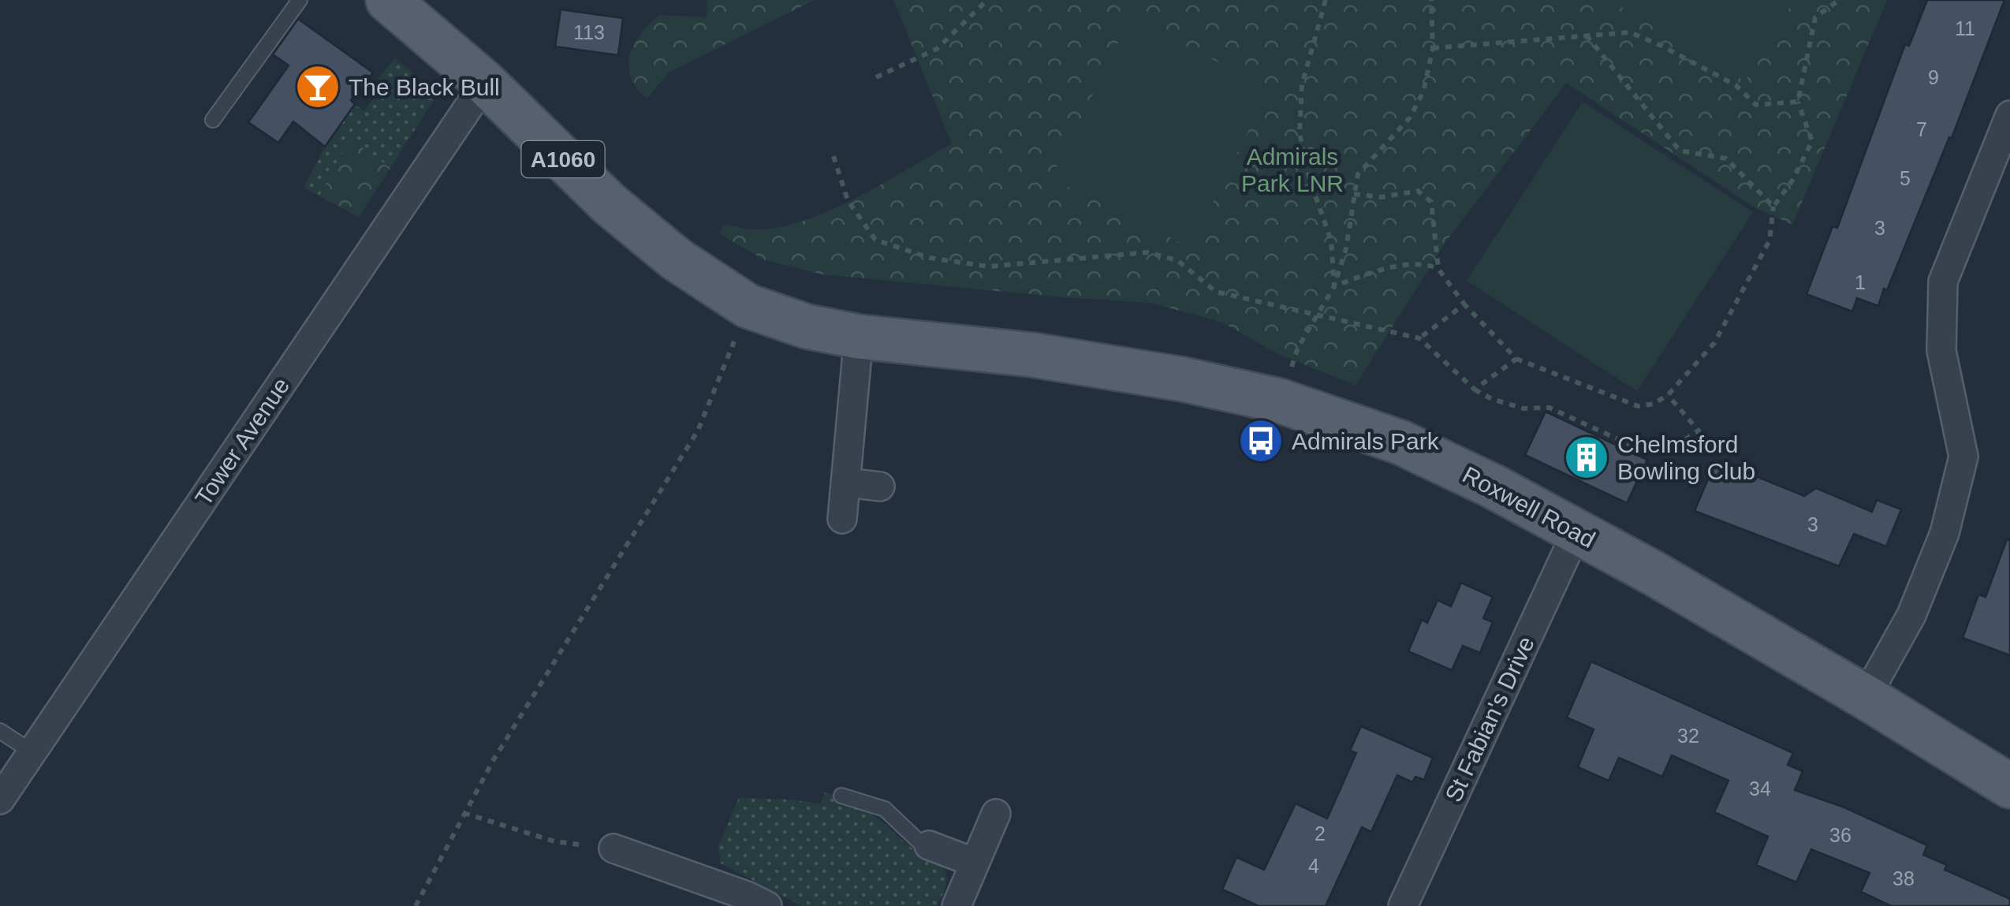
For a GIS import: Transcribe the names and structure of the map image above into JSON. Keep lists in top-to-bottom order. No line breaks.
{"streets":{"main road":["A1060","Roxwell Road"],"street":["Tower Avenue","St Fabian's Drive"]},"crossings":[["A1060","Tower Avenue"],["A1060","Roxwell Road"],["Roxwell Road","St Fabian's Drive"]],"parks":["Admirals Park LNR"],"places":{"bar":["The Black Bull"],"bus stop":["Admirals Park"],"building":["Chelmsford Bowling Club"]},"house_numbers":["11","113","9","7","5","3","1","3","32","34","2","36","4","38"]}
